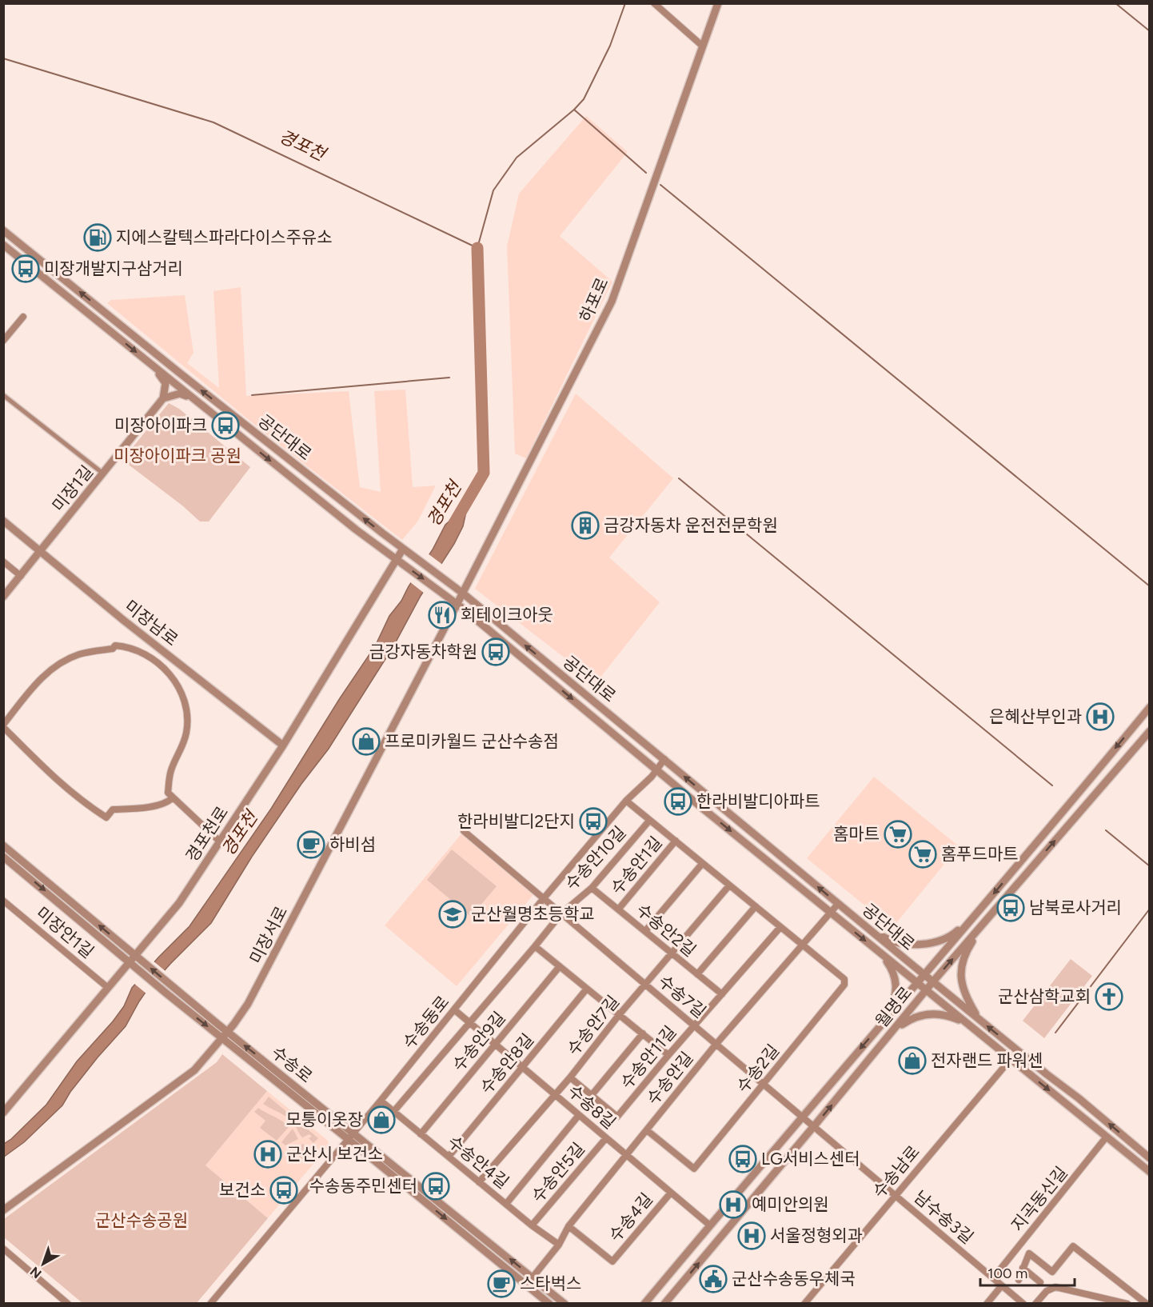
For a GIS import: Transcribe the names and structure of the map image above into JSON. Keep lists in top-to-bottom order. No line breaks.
{"streets":{"street":["하포로","공단대로","미장1길","미장남로","경포천로","수송안10길","수송안1길","수송안2길","미장안1길","미장서로","수송7길","월명로","수송동로","수송안7길","수송안9길","수송안11길","수송안8길","수송로","수송2길","수송안길","수송8길","수송안4길","수송남로","수송안5길","지곡동신길","수송4길","남수송3길"]},"crossings":[["하포로","공단대로"],["하포로","미장서로"],["공단대로","경포천로"],["공단대로","미장서로"],["공단대로","월명로"],["공단대로","수송동로"],["공단대로","수송안길"],["공단대로","수송남로"],["공단대로","지곡동신길"],["미장1길","미장남로"],["미장남로","경포천로"],["경포천로","미장안1길"],["경포천로","수송로"],["수송안10길","수송안1길"],["수송안10길","수송안2길"],["수송안10길","수송7길"],["수송안10길","수송8길"],["수송안10길","수송안4길"],["수송안1길","수송안2길"],["수송안1길","수송동로"],["수송안1길","수송안7길"],["수송안1길","수송안11길"],["수송안1길","수송2길"],["수송안1길","수송안길"],["수송안2길","수송안7길"],["수송안2길","수송안11길"],["미장서로","수송로"],["수송7길","월명로"],["수송7길","수송동로"],["수송7길","수송안7길"],["수송7길","수송안11길"],["수송7길","수송2길"],["수송7길","수송안길"],["수송7길","남수송3길"],["월명로","수송8길"],["월명로","남수송3길"],["수송동로","수송로"],["수송동로","수송8길"],["수송동로","수송안4길"],["수송안7길","수송안11길"],["수송안7길","수송8길"],["수송안7길","수송안4길"],["수송안9길","수송8길"],["수송안9길","수송안4길"],["수송안8길","수송8길"],["수송안8길","수송안4길"],["수송로","수송안길"],["수송2길","수송안길"],["수송안길","수송8길"],["수송안길","수송안4길"],["수송안길","수송4길"],["수송8길","수송안5길"],["수송8길","수송4길"],["수송안4길","수송안5길"],["수송남로","남수송3길"],["지곡동신길","남수송3길"]],"water":["경포천"],"parks":["미장아이파크 공원","군산수송공원"],"places":{"fuel station":["지에스칼텍스파라다이스주유소"],"bus stop":["미장개발지구삼거리","미장아이파크","금강자동차학원","한라비발디아파트","한라비발디2단지","남북로사거리","LG서비스센터","수송동주민센터","보건소"],"building":["금강자동차 운전전문학원"],"restaurant":["회테이크아웃"],"hospital":["은혜산부인과","군산시 보건소","예미안의원","서울정형외과"],"shop":["프로미카월드 군산수송점","전자랜드 파워센","모퉁이옷장"],"supermarket":["홈마트","홈푸드마트"],"cafe":["하비섬","스타벅스"],"school or university":["군산월명초등학교"],"church":["군산삼학교회"],"public building":["군산수송동우체국"]},"scale_bar":"100 m","north":"bottom left"}
